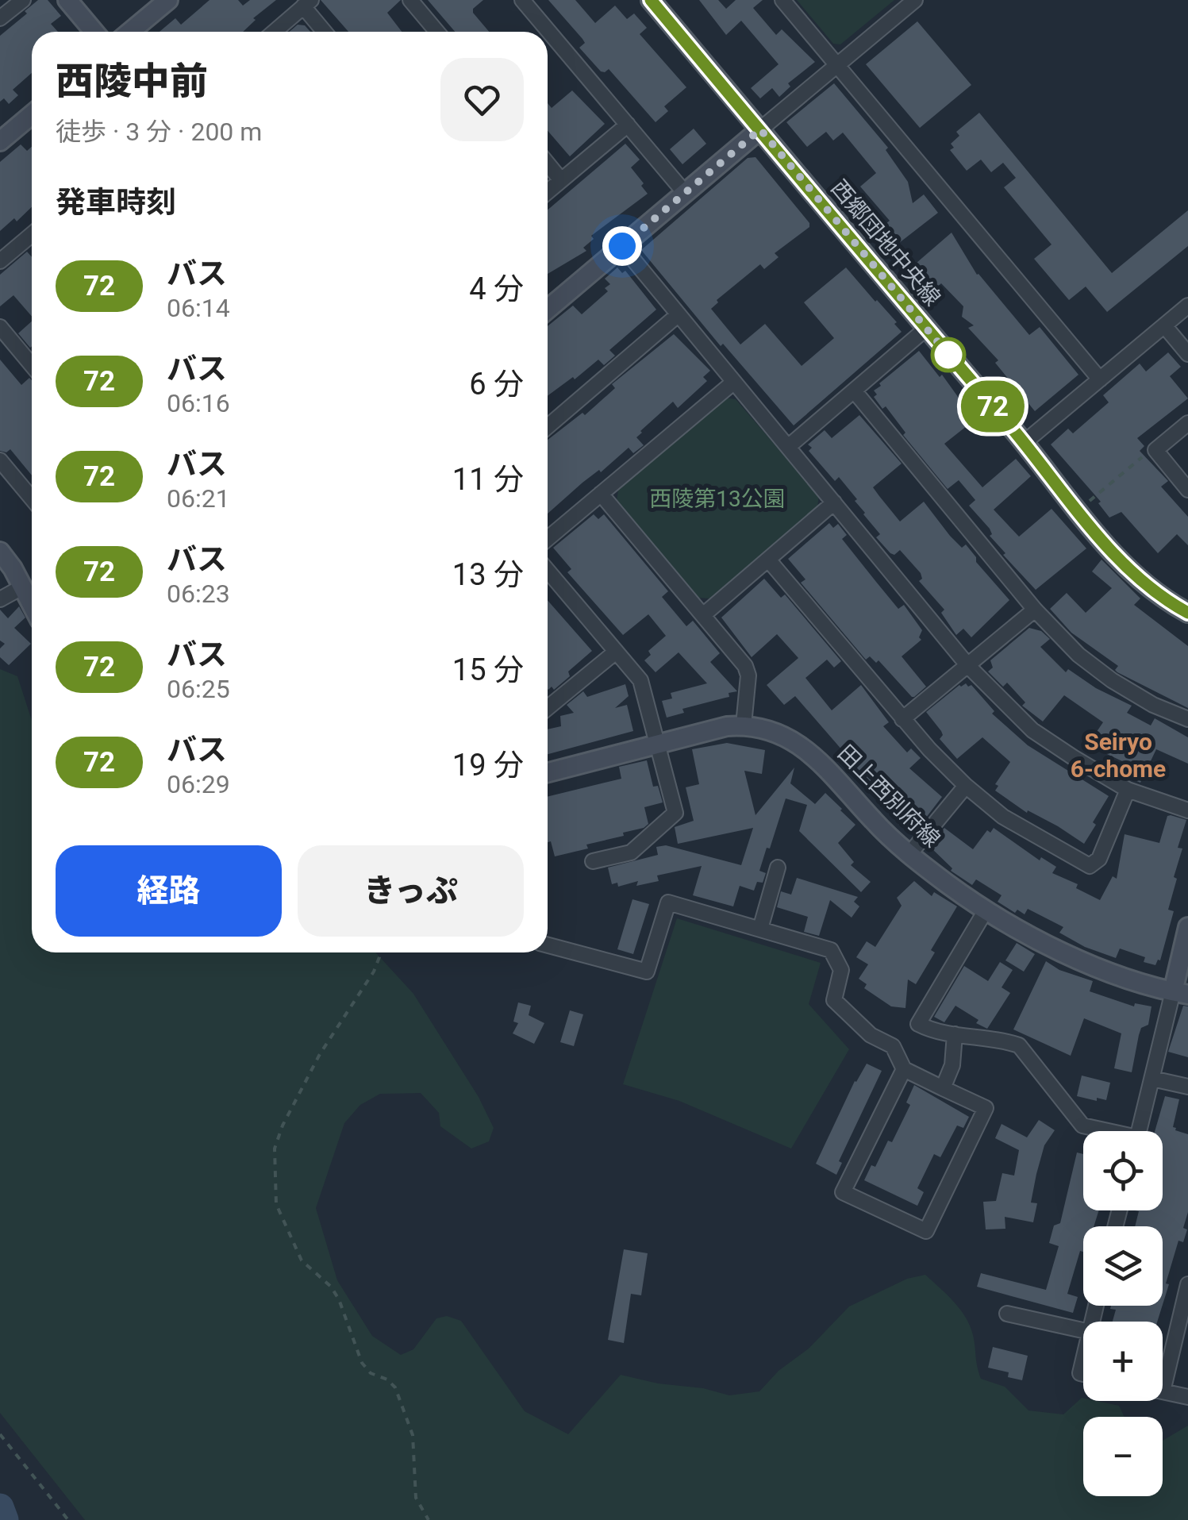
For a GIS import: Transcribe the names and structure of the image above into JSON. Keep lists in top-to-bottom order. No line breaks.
{"streets":{"street":["西郷団地中央線","田上西別府線"]},"districts":["Seiryo 6-chome"],"parks":["西陵第13公園"],"lines":["bus line 72"],"page":{"on_map":"72","heading":[["西陵中前","徒歩 · 3 分 · 200 m"],"発車時刻"],"list":[{"mark":"72","name":"バス","note":"06:14","value":"4 分"},{"mark":"72","name":"バス","note":"06:16","value":"6 分"},{"mark":"72","name":"バス","note":"06:21","value":"11 分"},{"mark":"72","name":"バス","note":"06:23","value":"13 分"},{"mark":"72","name":"バス","note":"06:25","value":"15 分"},{"mark":"72","name":"バス","note":"06:29","value":"19 分"}],"buttons":["経路","きっぷ"],"map_buttons":["+","−"]}}
